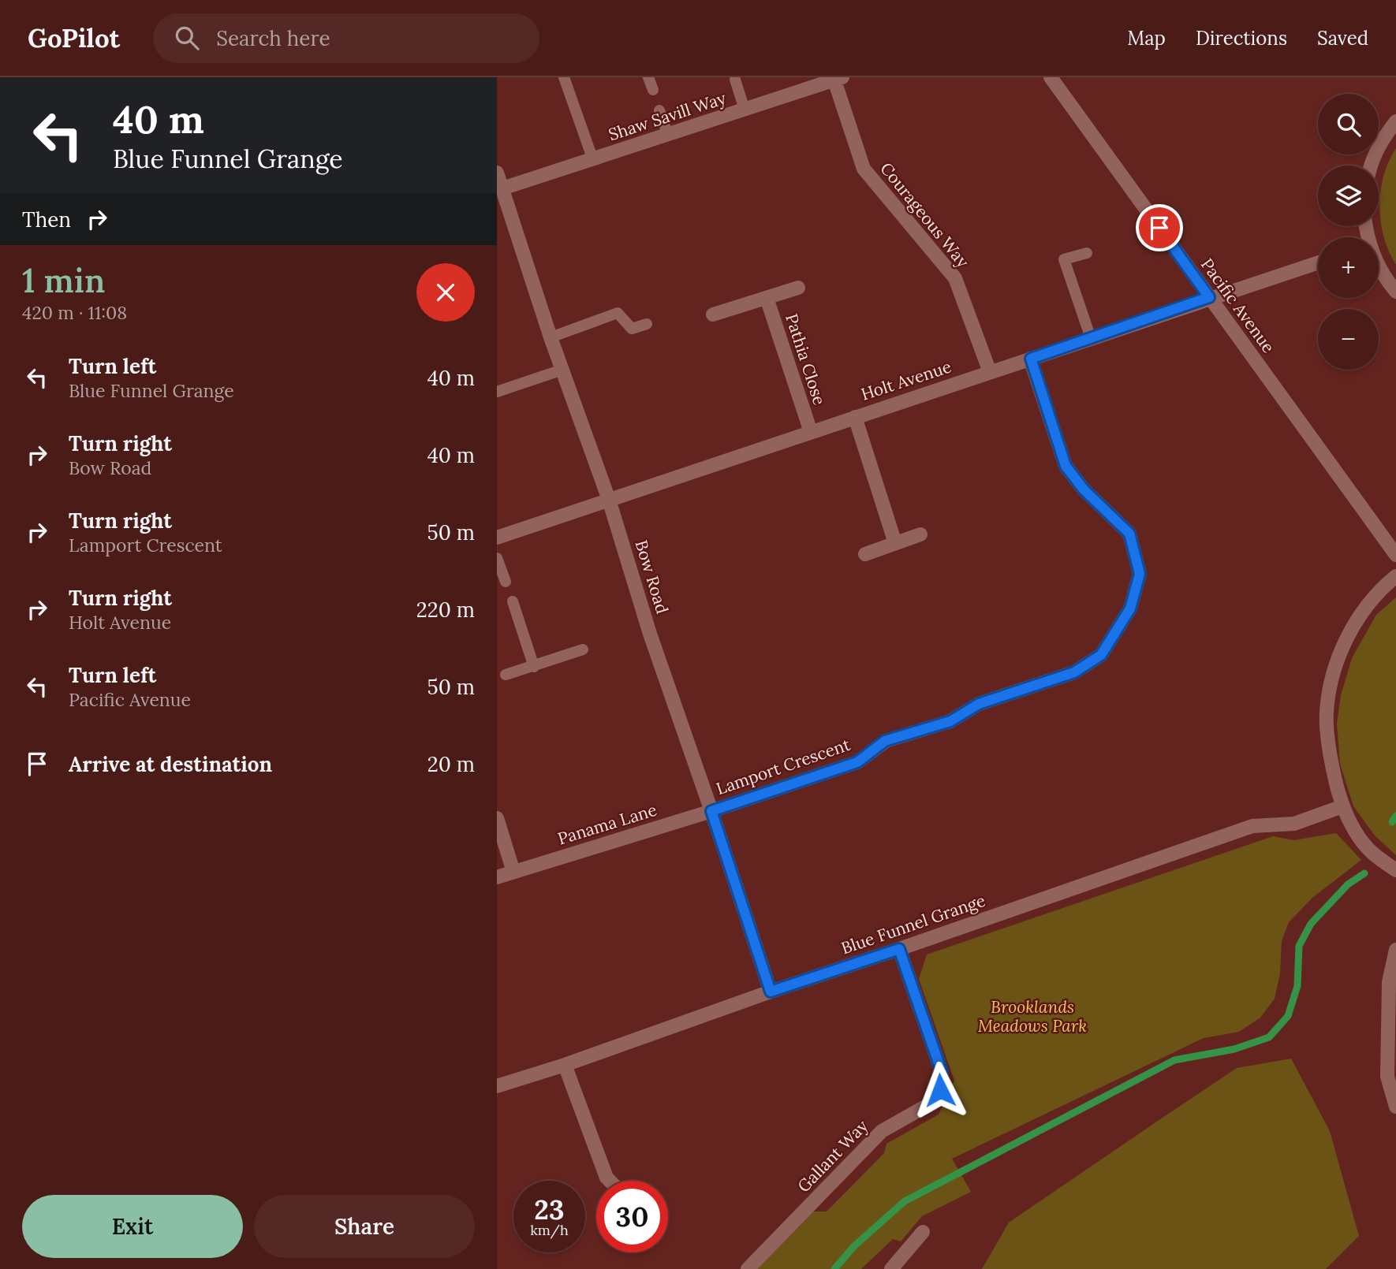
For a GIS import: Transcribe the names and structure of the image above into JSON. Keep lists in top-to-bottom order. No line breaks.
{"streets":{"street":["Shaw Savill Way","Courageous Way","Pacific Avenue","Pathia Close","Holt Avenue","Bow Road","Lamport Crescent","Panama Lane","Blue Funnel Grange","Gallant Way"]},"crossings":[["Shaw Savill Way","Courageous Way"],["Shaw Savill Way","Bow Road"],["Courageous Way","Holt Avenue"],["Pacific Avenue","Holt Avenue"],["Pathia Close","Holt Avenue"],["Holt Avenue","Bow Road"],["Holt Avenue","Lamport Crescent"],["Bow Road","Lamport Crescent"],["Bow Road","Panama Lane"],["Bow Road","Blue Funnel Grange"],["Lamport Crescent","Panama Lane"],["Blue Funnel Grange","Gallant Way"]],"parks":["Brooklands Meadows Park"],"page":{"header":"GoPilot","search":"Search here","nav":["Map","Directions","Saved"],"turn":["40 m","Blue Funnel Grange"],"map_buttons":["+","−"],"then":"Then","heading":["1 min","420 m · 11:08"],"list":[{"name":"Turn left","note":"Blue Funnel Grange","value":"40 m"},{"name":"Turn right","note":"Bow Road","value":"40 m"},{"name":"Turn right","note":"Lamport Crescent","value":"50 m"},{"name":"Turn right","note":"Holt Avenue","value":"220 m"},{"name":"Turn left","note":"Pacific Avenue","value":"50 m"},{"name":"Arrive at destination","value":"20 m"}],"speed":"23 km/h","limit":"30","buttons":["Exit","Share"]}}
